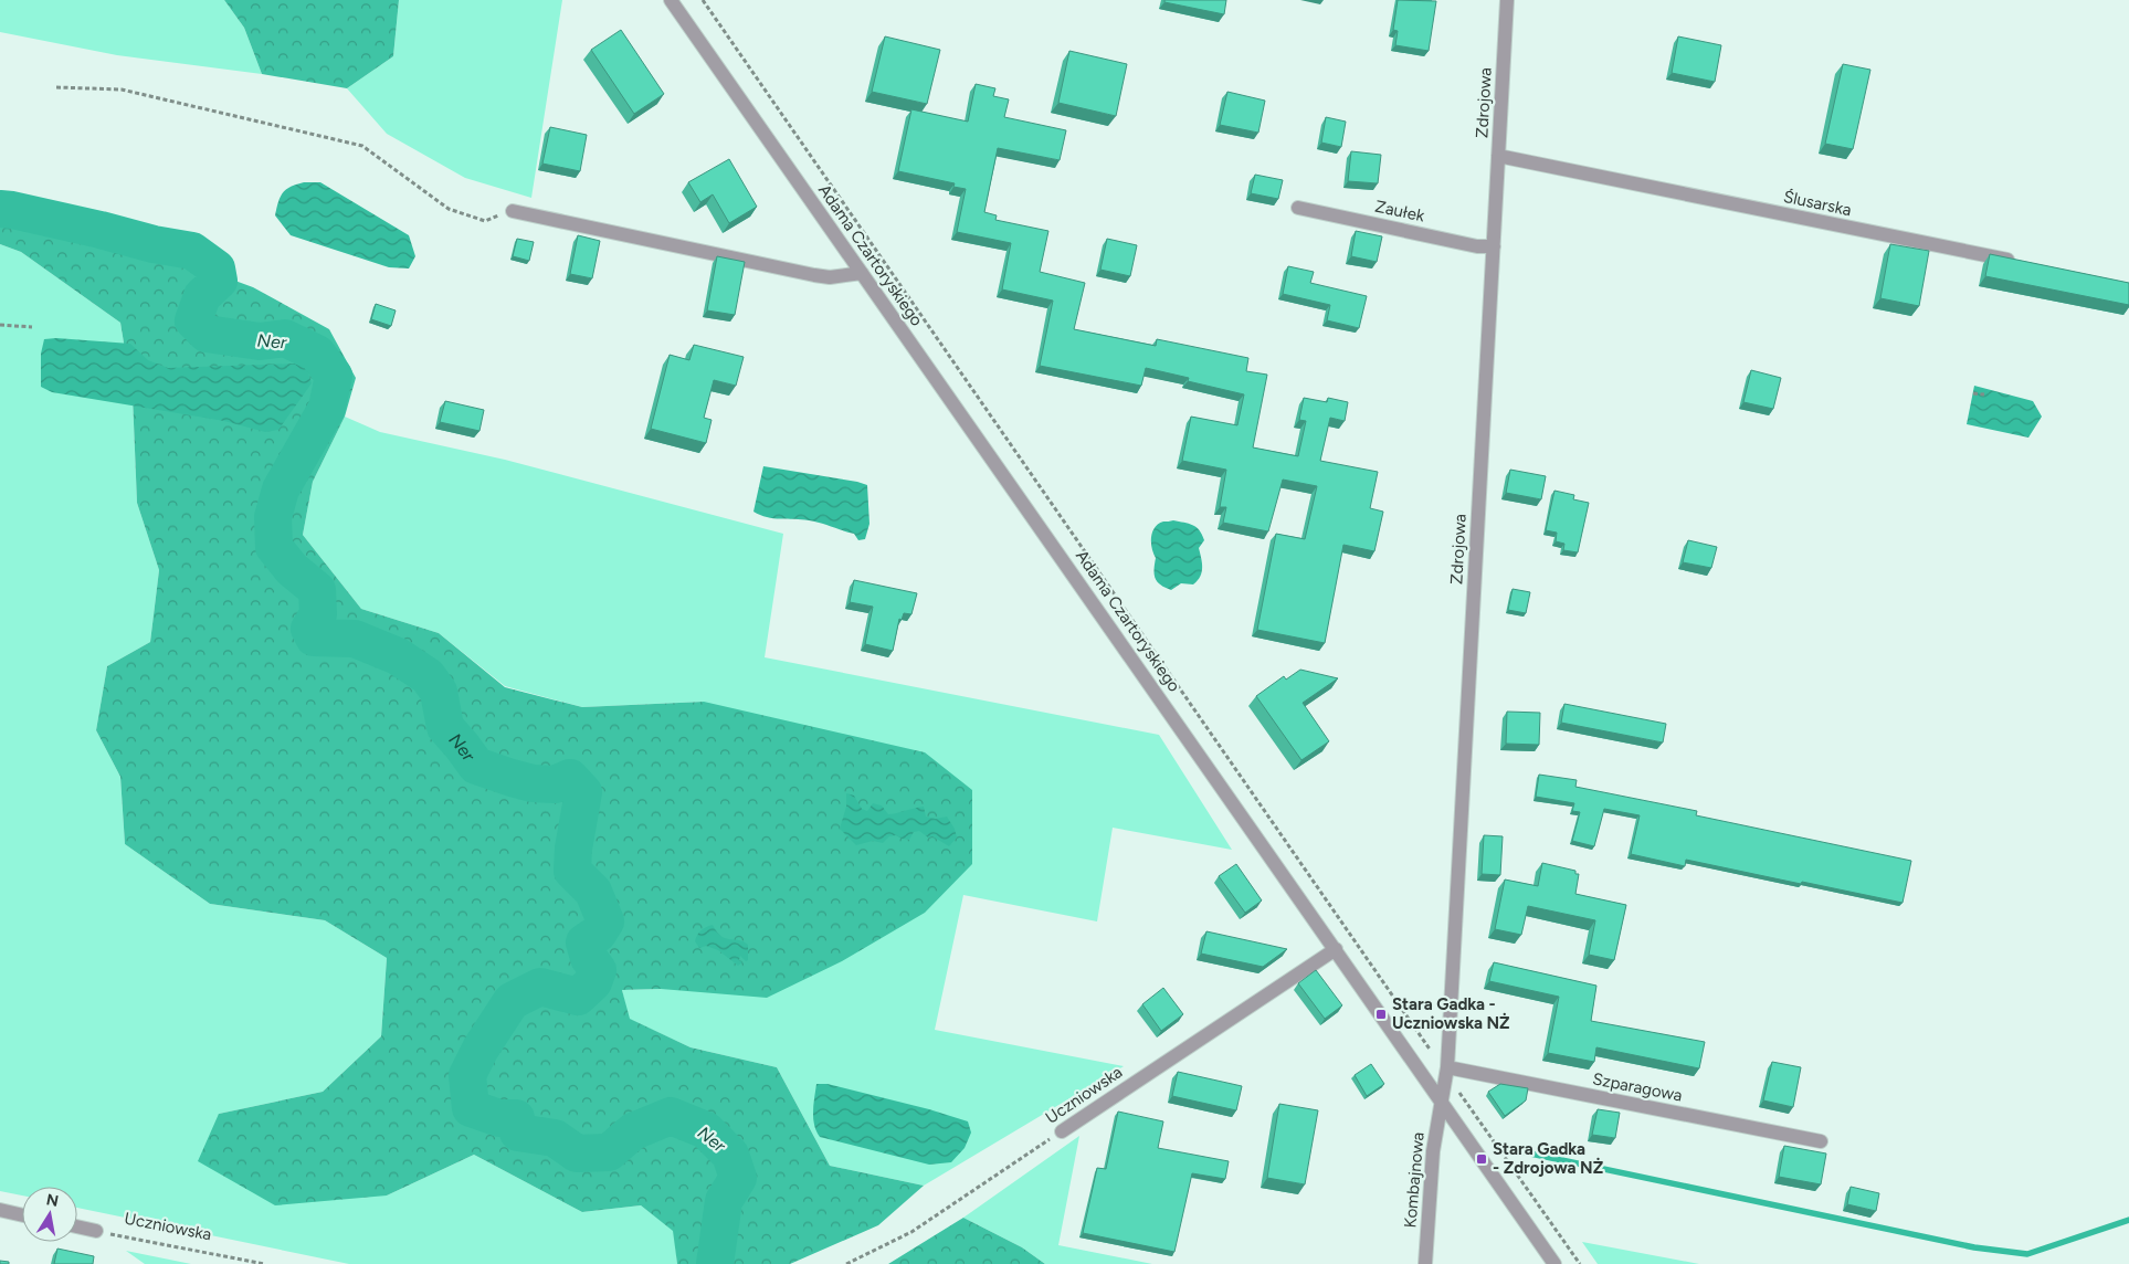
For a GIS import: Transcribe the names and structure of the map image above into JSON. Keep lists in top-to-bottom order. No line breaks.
{"streets":{"street":["Zdrojowa","Ślusarska","Zaułek","Adama Czartoryskiego","Szparagowa","Uczniowska","Kombajnowa"]},"crossings":[["Zdrojowa","Ślusarska"],["Zdrojowa","Zaułek"],["Zdrojowa","Adama Czartoryskiego"],["Zdrojowa","Szparagowa"],["Zdrojowa","Kombajnowa"],["Adama Czartoryskiego","Uczniowska"],["Adama Czartoryskiego","Kombajnowa"]],"water":["Ner"],"places":{"transit":["Stara Gadka - Uczniowska NŻ","Stara Gadka - Zdrojowa NŻ"]},"north":"top"}
